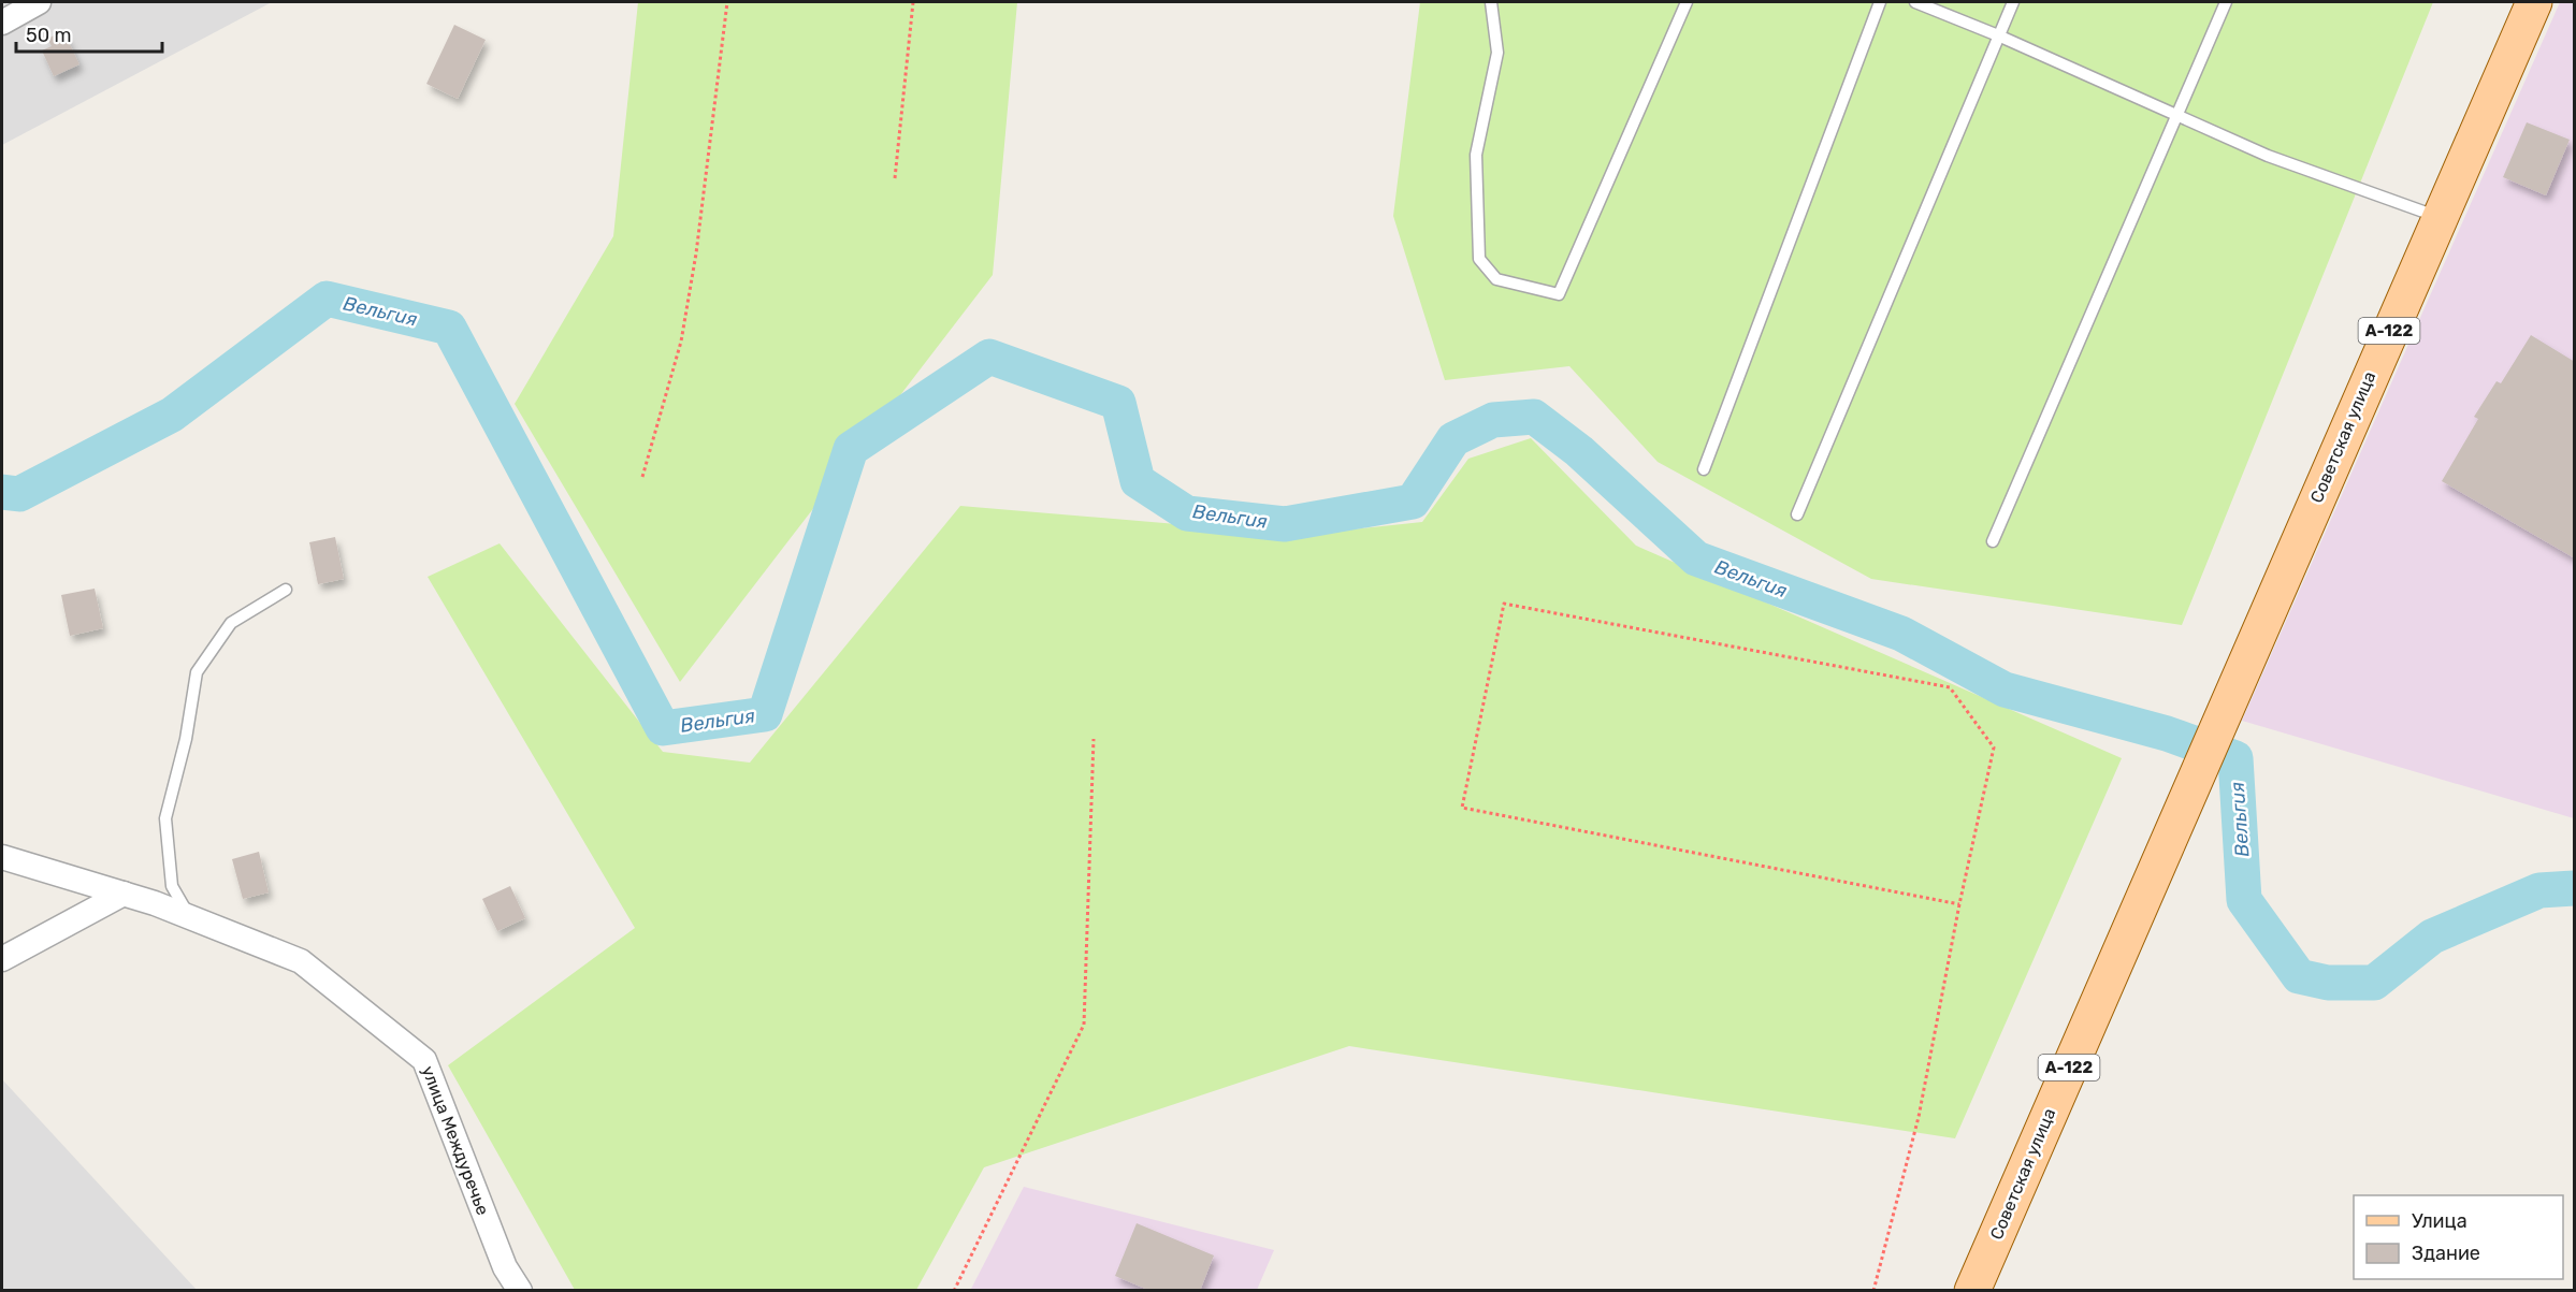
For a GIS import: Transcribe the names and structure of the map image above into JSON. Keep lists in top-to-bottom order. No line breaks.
{"streets":{"main road":["А-122","Советская улица"],"street":["улица Междуречье"]},"water":["Вельгия"],"legend":["Улица","Здание"],"scale_bar":"50 m"}
